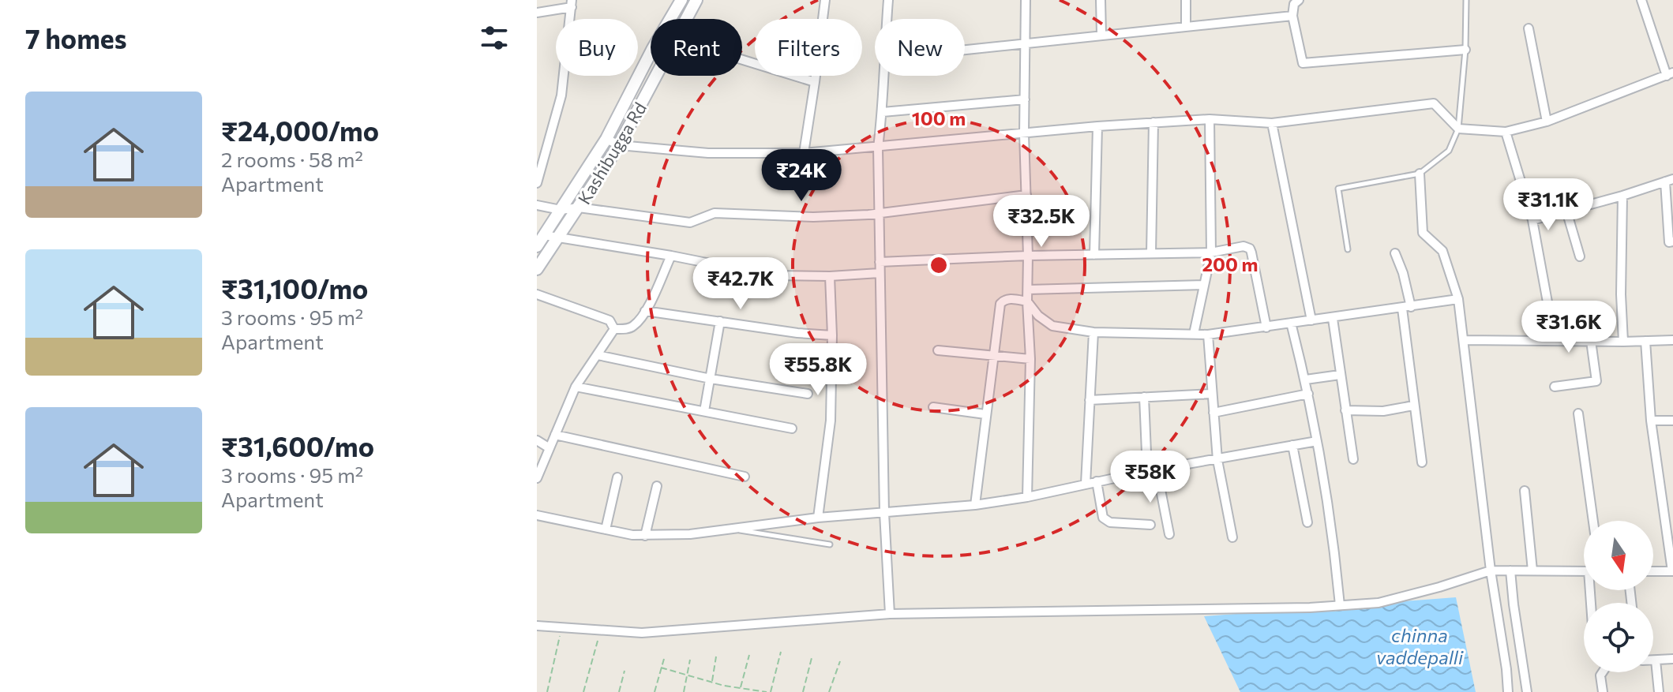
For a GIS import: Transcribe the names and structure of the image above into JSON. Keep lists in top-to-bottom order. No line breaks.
{"streets":{"main road":["Kashibugga Rd"]},"water":["chinna vaddepalli"],"north":"bottom","page":{"heading":"7 homes","chip":["Buy","Rent","Filters","New"],"list":[{"name":"₹24,000/mo","note":"2 rooms · 58 m² · Apartment"},{"name":"₹31,100/mo","note":"3 rooms · 95 m² · Apartment"},{"name":"₹31,600/mo","note":"3 rooms · 95 m² · Apartment"}],"price":["₹24K","₹31.1K","₹32.5K","₹42.7K","₹31.6K","₹55.8K","₹58K"]},"rings":["100 m","200 m"]}
